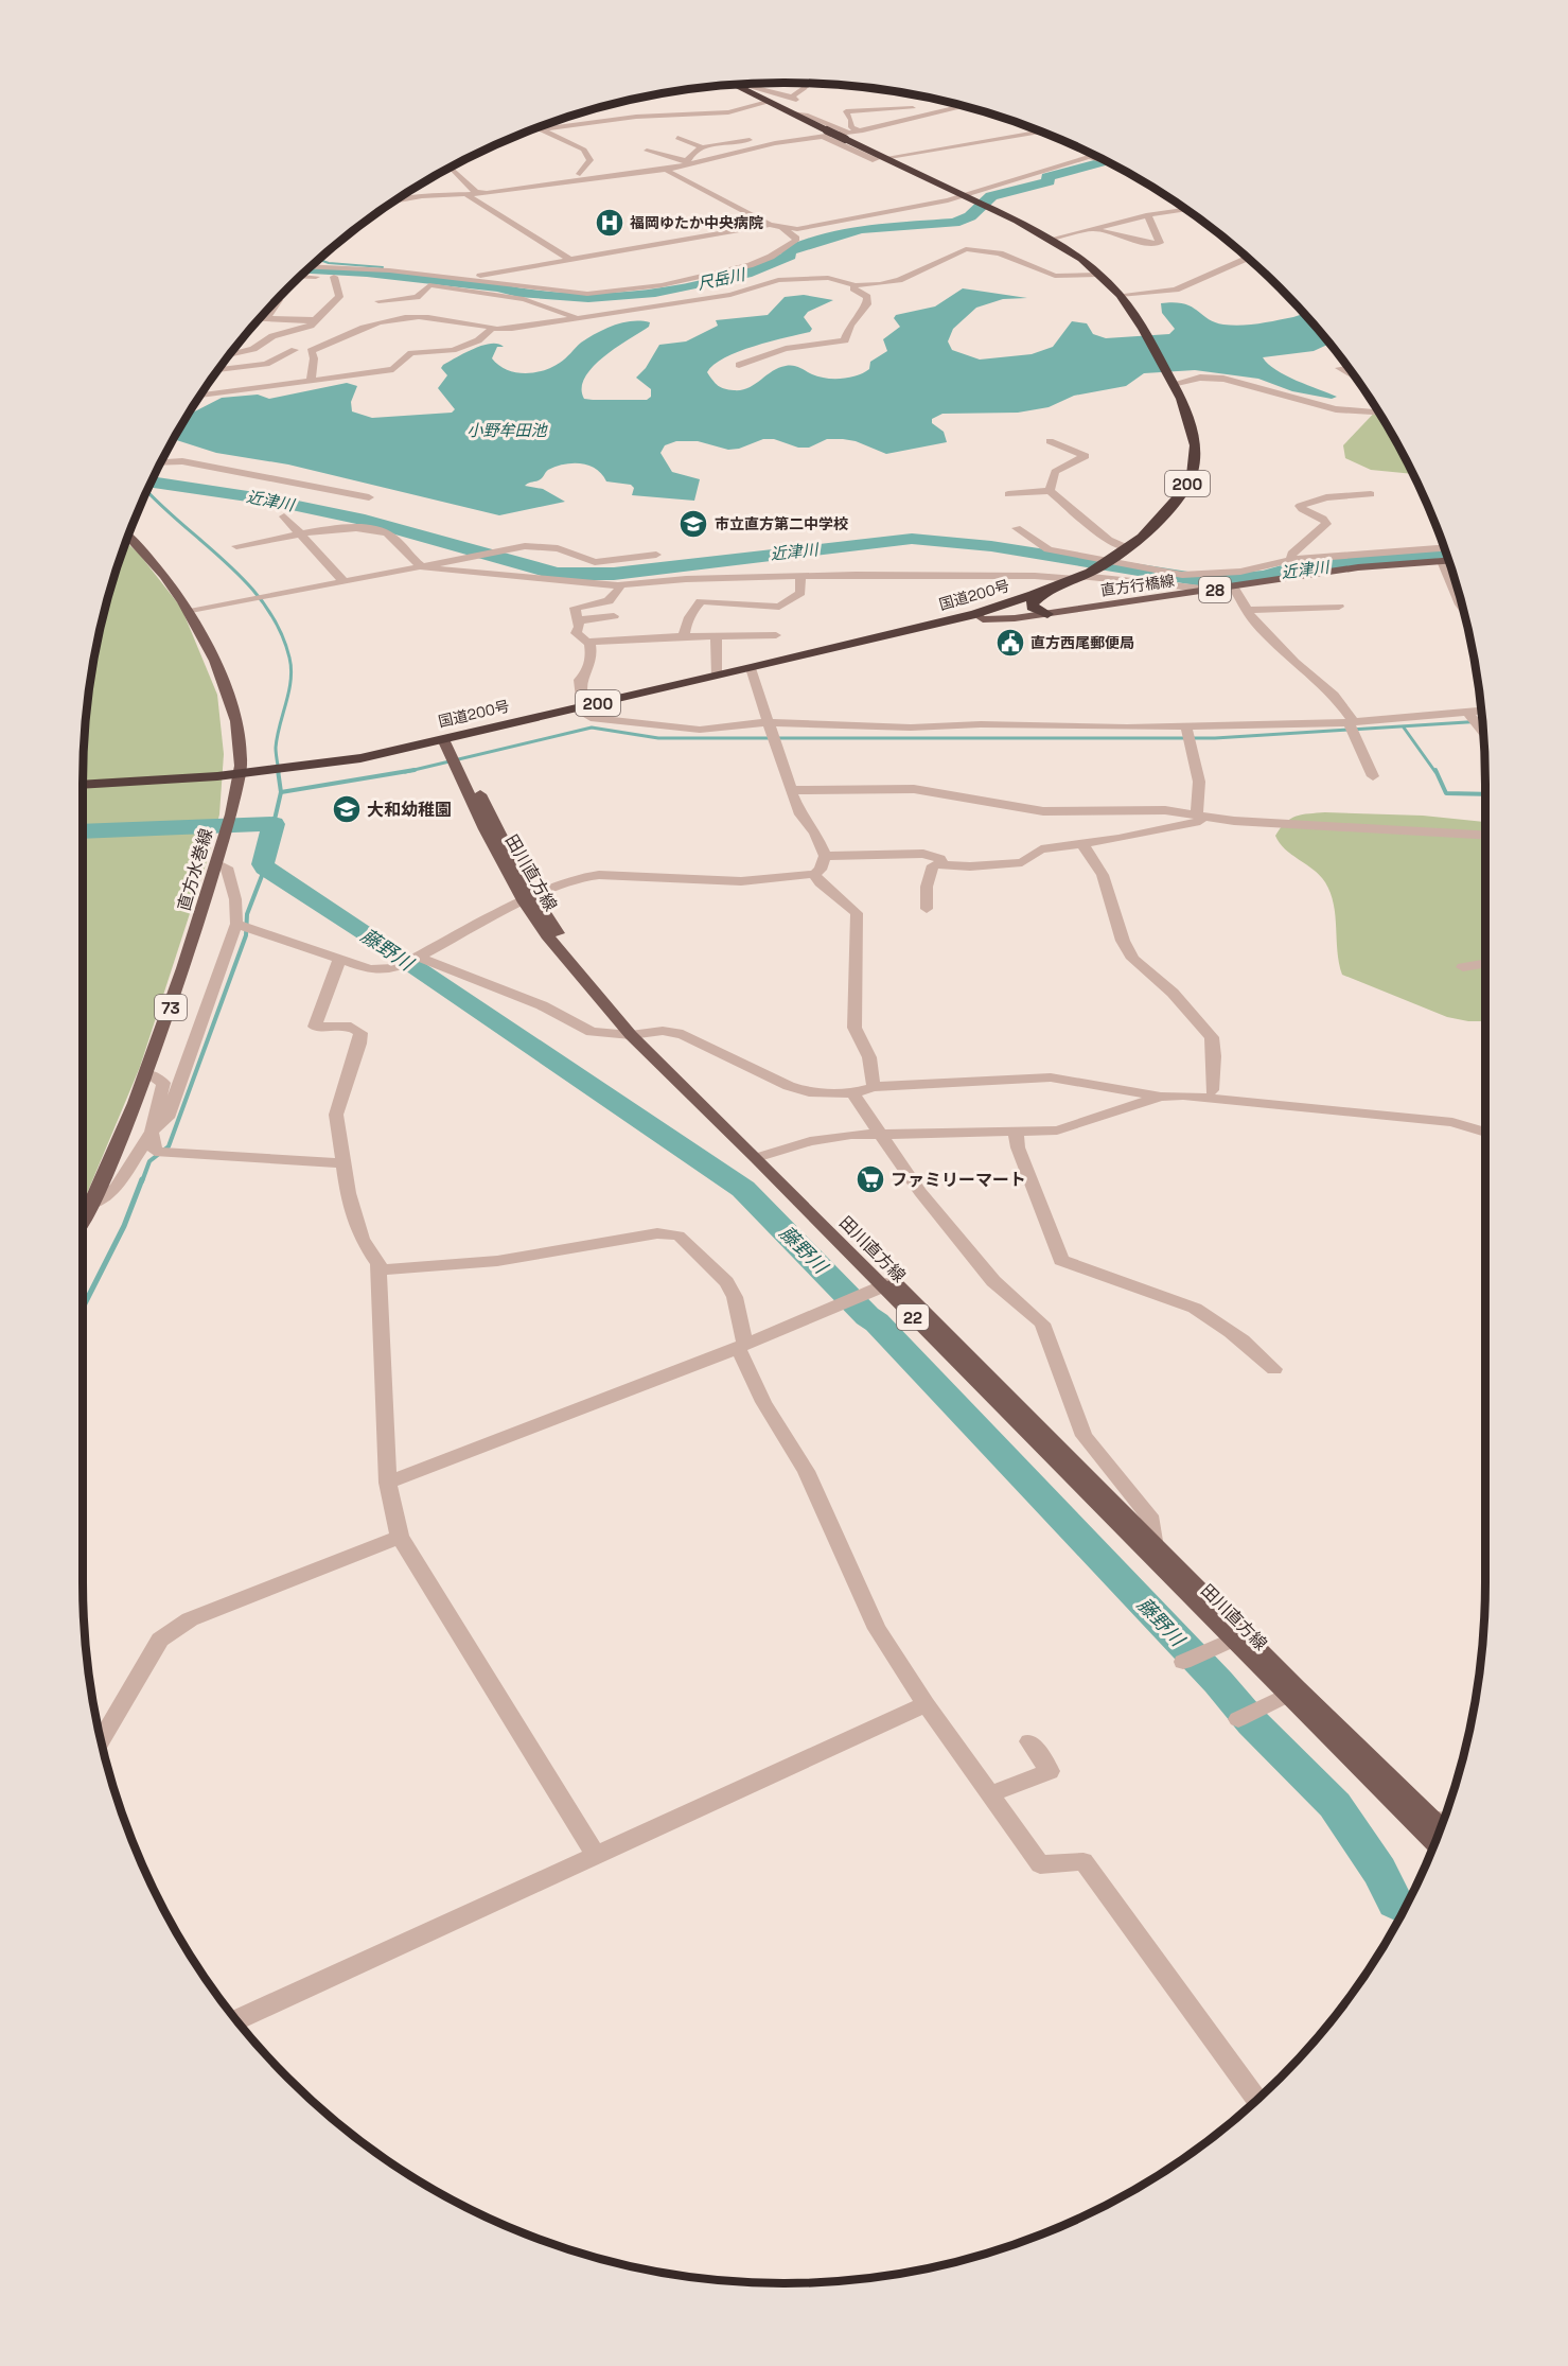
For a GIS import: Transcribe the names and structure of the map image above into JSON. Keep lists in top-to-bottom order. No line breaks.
{"streets":{"highway":["200","国道200号"],"main road":["直方行橋線","28","直方水巻線","田川直方線","73","22"]},"crossings":[["直方行橋線","国道200号"],["国道200号","直方水巻線"],["国道200号","田川直方線"]],"water":["尺岳川","小野牟田池","近津川","藤野川"],"places":{"hospital":["福岡ゆたか中央病院"],"school or university":["市立直方第二中学校","大和幼稚園"],"public building":["直方西尾郵便局"],"supermarket":["ファミリーマート"]}}
